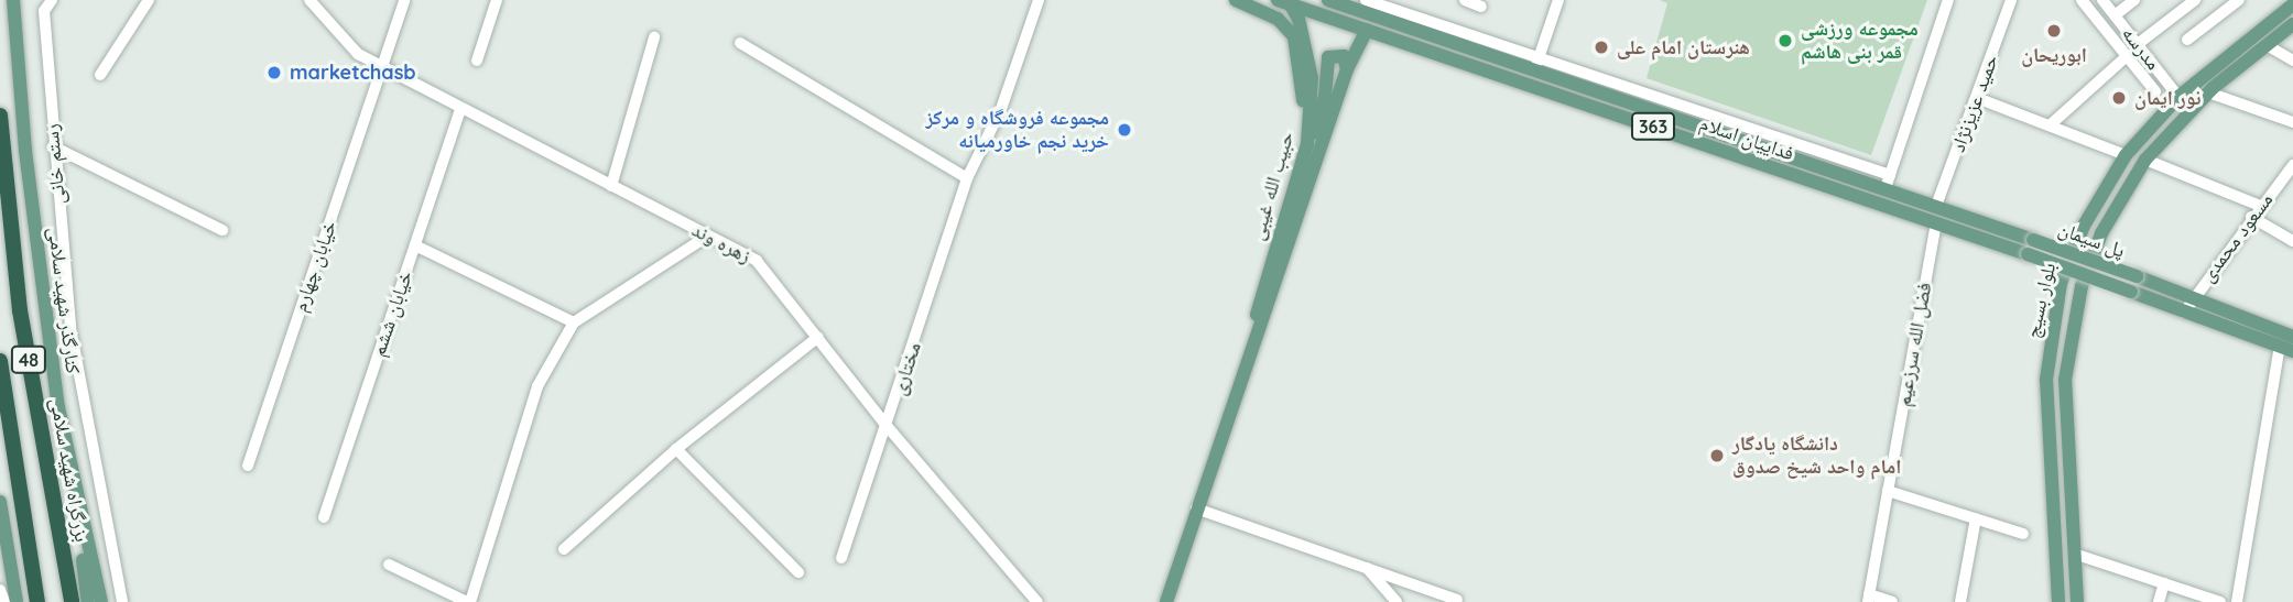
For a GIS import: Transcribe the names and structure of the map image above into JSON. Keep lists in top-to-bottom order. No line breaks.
{"streets":{"highway":["48","بزرگراه شهید سلامی"],"main road":["363","فداییان اسلام","حبیب الله غیبی","پل سیمان","کنارگذر شهید سلامی","بلوار بسیج"],"street":["مدرسه","حمید عزیزنژاد","رستم خانی","مسعود محمدی","زهره وند","خیابان چهارم","خیابان ششم","فضل الله سرزعیم","مختاری"]},"crossings":[["مدرسه","بلوار بسیج"],["حمید عزیزنژاد","فداییان اسلام"],["363","مسعود محمدی"],["363","پل سیمان"],["فداییان اسلام","حبیب الله غیبی"],["فداییان اسلام","پل سیمان"],["فداییان اسلام","فضل الله سرزعیم"],["مسعود محمدی","پل سیمان"],["زهره وند","خیابان چهارم"],["زهره وند","خیابان ششم"],["زهره وند","مختاری"]],"places":["ابوریحان","مجموعه ورزشی قمر بنی هاشم","هنرستان امام علی","marketchasb","نور ایمان","مجموعه فروشگاه و مرکز خرید نجم خاورمیانه","دانشگاه یادگار امام واحد شیخ صدوق"]}
